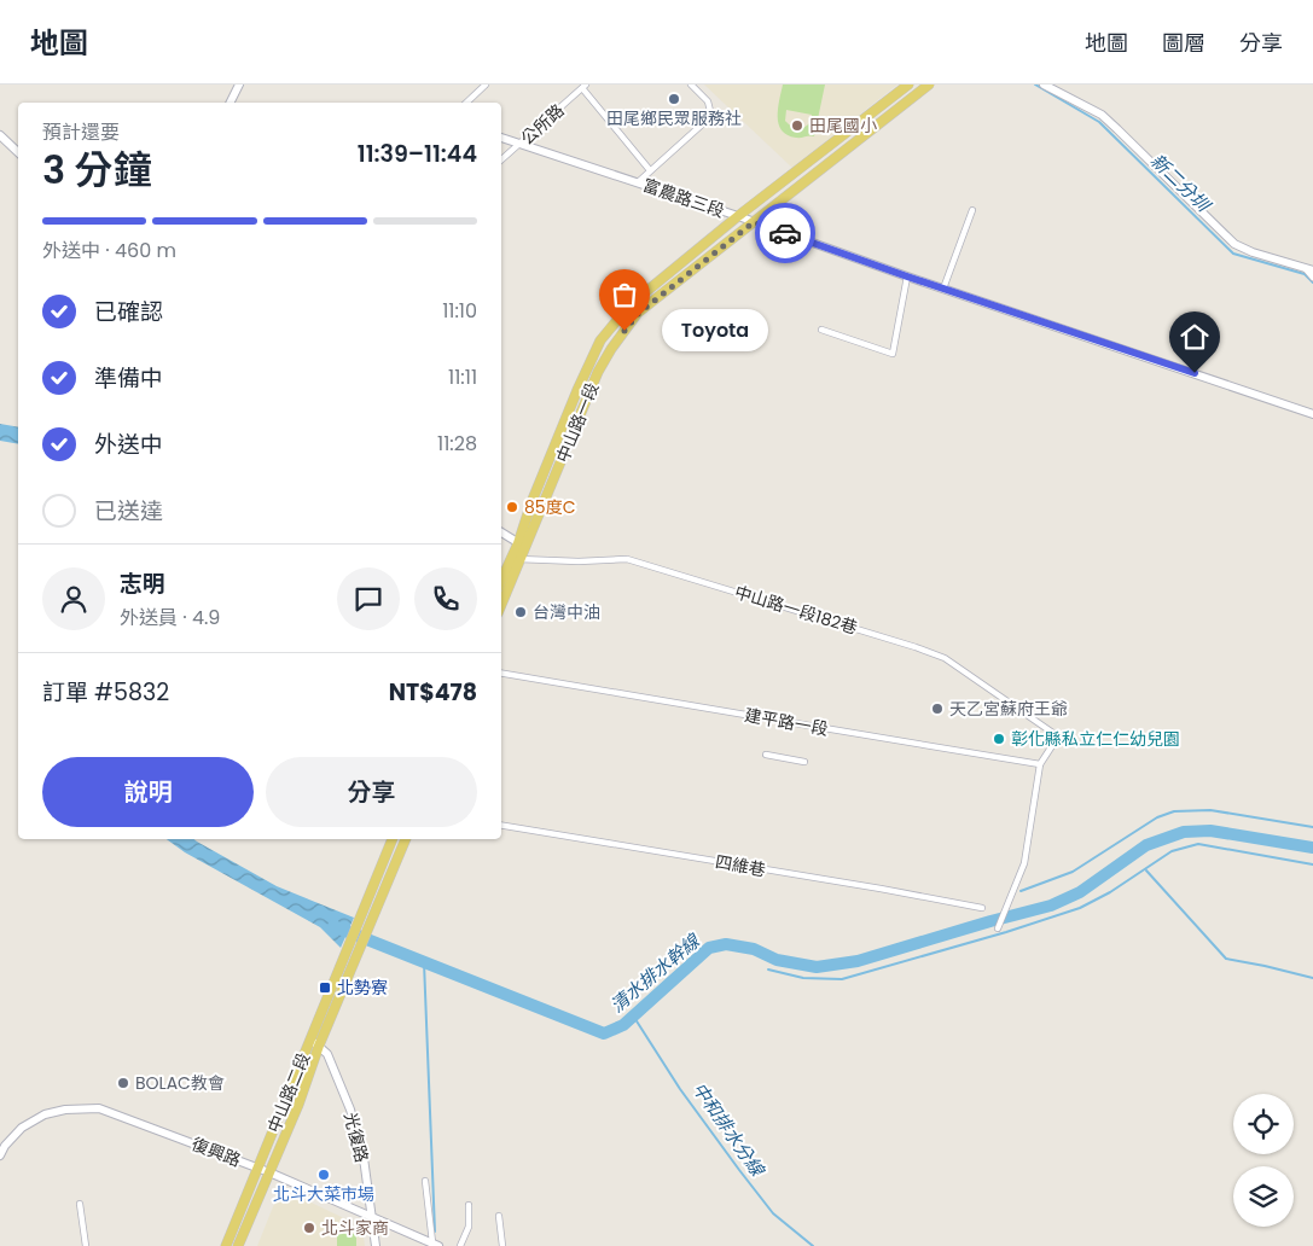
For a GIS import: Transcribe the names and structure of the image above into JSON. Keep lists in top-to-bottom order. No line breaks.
{"streets":{"main road":["中山路一段","中山路二段"],"street":["公所路","富農路三段","中山路一段182巷","建平路一段","四維巷","光復路","復興路"]},"crossings":[["公所路","富農路三段"],["富農路三段","中山路一段"],["中山路一段","中山路一段182巷"],["中山路一段182巷","建平路一段"],["中山路二段","光復路"],["中山路二段","復興路"],["光復路","復興路"]],"water":["新二分圳","清水排水幹線","中和排水分線"],"places":{"other":["田尾鄉民眾服務社","田尾國小","Toyota","85度C","台灣中油","天乙宮蘇府王爺","彰化縣私立仁仁幼兒園","BOLAC教會","北斗大菜市場","北斗家商"],"transit":["北勢寮"]},"page":{"header":"地圖","nav":["地圖","圖層","分享"],"heading":["3 分鐘","預計還要","11:39–11:44"],"panel":["志明","外送員 · 4.9","訂單 #5832","NT$478"],"bar":"外送中 · 460 m","list":[["已確認","11:10"],["準備中","11:11"],["外送中","11:28"],"已送達"],"bubble":"Toyota","buttons":["說明","分享"]}}
